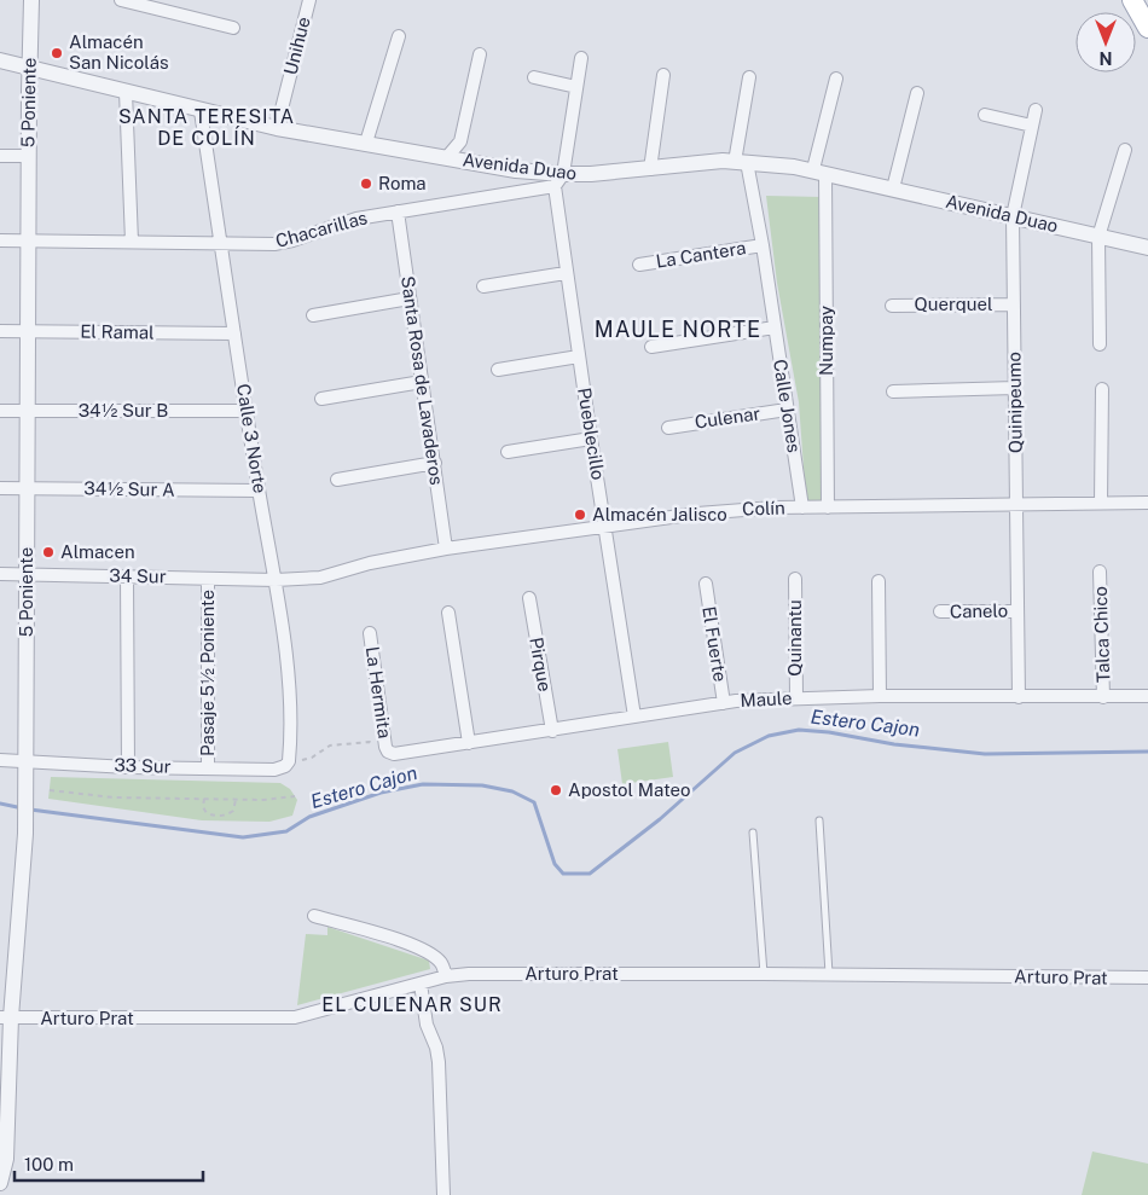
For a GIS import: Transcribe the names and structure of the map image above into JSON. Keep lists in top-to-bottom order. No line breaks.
{"streets":{"street":["Unihue","5 Poniente","Avenida Duao","Chacarillas","La Cantera","Querquel","El Ramal","Numpay","Santa Rosa de Lavaderos","Quinipeumo","Calle Jones","34½ Sur B","Culenar","Pueblecillo","Calle 3 Norte","34½ Sur A","Colín","34 Sur","Canelo","Talca Chico","Quinantu","El Fuerte","Pirque","Pasaje 5½ Poniente","La Hermita","Maule","33 Sur","Arturo Prat"]},"crossings":[["Unihue","Avenida Duao"],["5 Poniente","Avenida Duao"],["5 Poniente","Chacarillas"],["5 Poniente","El Ramal"],["5 Poniente","34½ Sur B"],["5 Poniente","34½ Sur A"],["5 Poniente","34 Sur"],["5 Poniente","33 Sur"],["5 Poniente","Arturo Prat"],["Avenida Duao","Chacarillas"],["Avenida Duao","Numpay"],["Avenida Duao","Quinipeumo"],["Avenida Duao","Calle Jones"],["Avenida Duao","Pueblecillo"],["Avenida Duao","Calle 3 Norte"],["Chacarillas","Santa Rosa de Lavaderos"],["Chacarillas","Pueblecillo"],["Chacarillas","Calle 3 Norte"],["La Cantera","Calle Jones"],["Querquel","Quinipeumo"],["El Ramal","Calle 3 Norte"],["Numpay","Colín"],["Santa Rosa de Lavaderos","Colín"],["Quinipeumo","Colín"],["Quinipeumo","Canelo"],["Quinipeumo","Maule"],["Calle Jones","Culenar"],["Calle Jones","Colín"],["34½ Sur B","Calle 3 Norte"],["Pueblecillo","Colín"],["Pueblecillo","Maule"],["Calle 3 Norte","34½ Sur A"],["Calle 3 Norte","Colín"],["Calle 3 Norte","34 Sur"],["Calle 3 Norte","33 Sur"],["Colín","34 Sur"],["34 Sur","Pasaje 5½ Poniente"],["Talca Chico","Maule"],["Quinantu","Maule"],["El Fuerte","Maule"],["Pirque","Maule"],["Pasaje 5½ Poniente","33 Sur"],["La Hermita","Maule"]],"districts":["SANTA TERESITA DE COLÍN","MAULE NORTE","EL CULENAR SUR"],"water":["Estero Cajon"],"places":["Almacén San Nicolás","Roma","Almacén Jalisco","Almacen","Apostol Mateo"],"scale_bar":"100 m","north":"bottom"}
